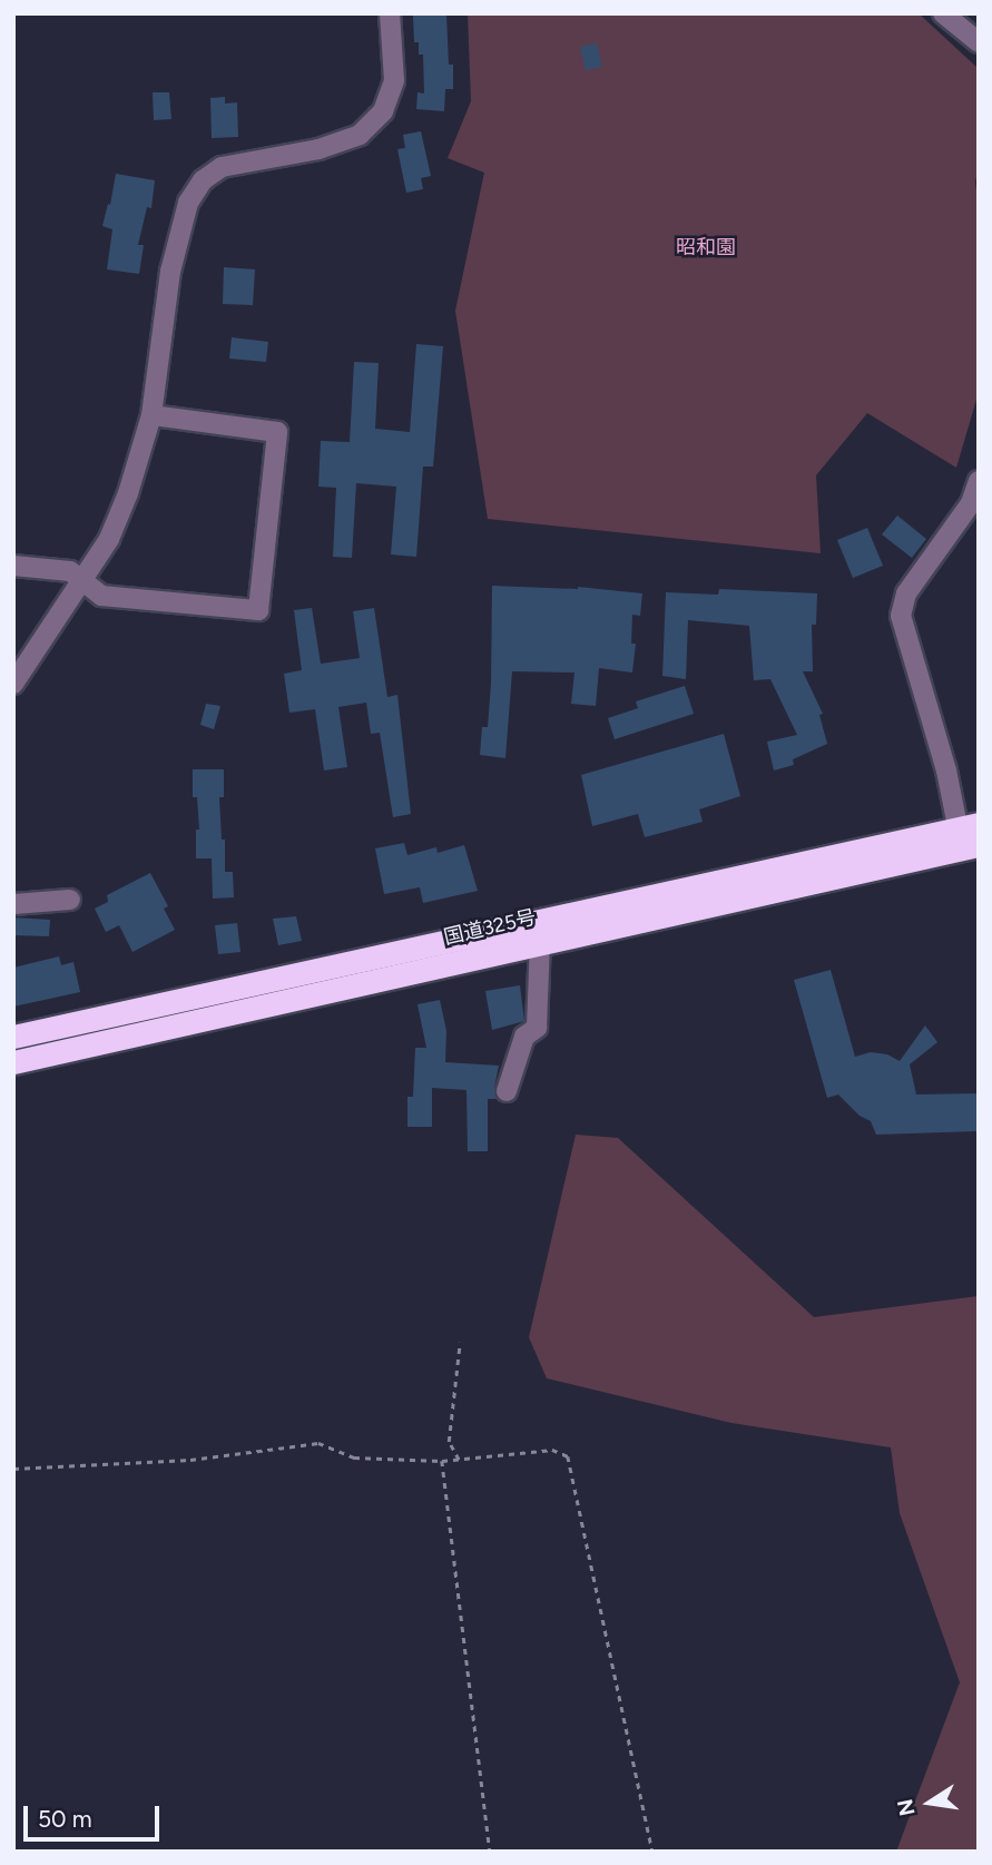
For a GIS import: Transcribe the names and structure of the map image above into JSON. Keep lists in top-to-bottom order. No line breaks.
{"streets":{"highway":["国道325号"]},"parks":["昭和園"],"scale_bar":"50 m","north":"left"}
